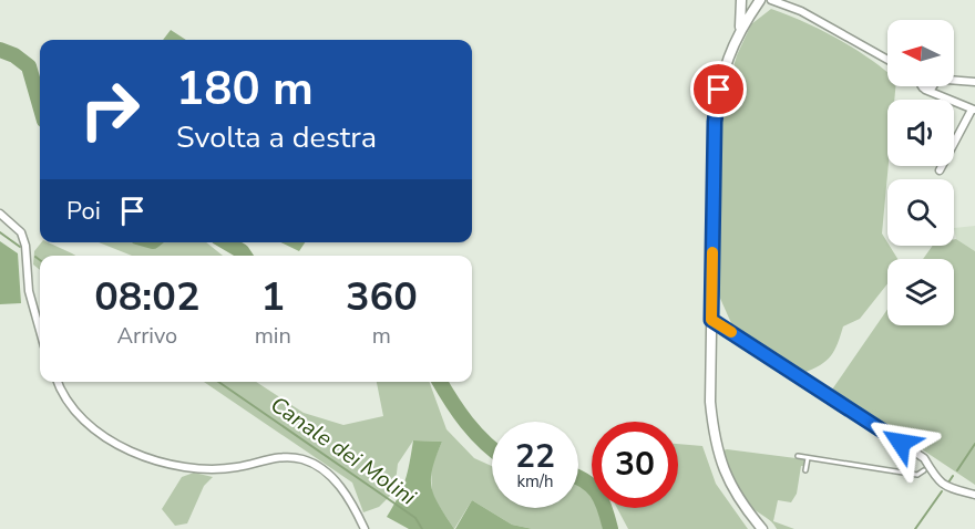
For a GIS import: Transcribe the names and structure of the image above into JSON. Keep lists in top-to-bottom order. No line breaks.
{"water":["Canale dei Molini"],"north":"left","page":{"turn":["180 m","Svolta a destra"],"then":"Poi","eta":["08:02","Arrivo","1","min","360","m"],"speed":"22 km/h","limit":"30"}}
